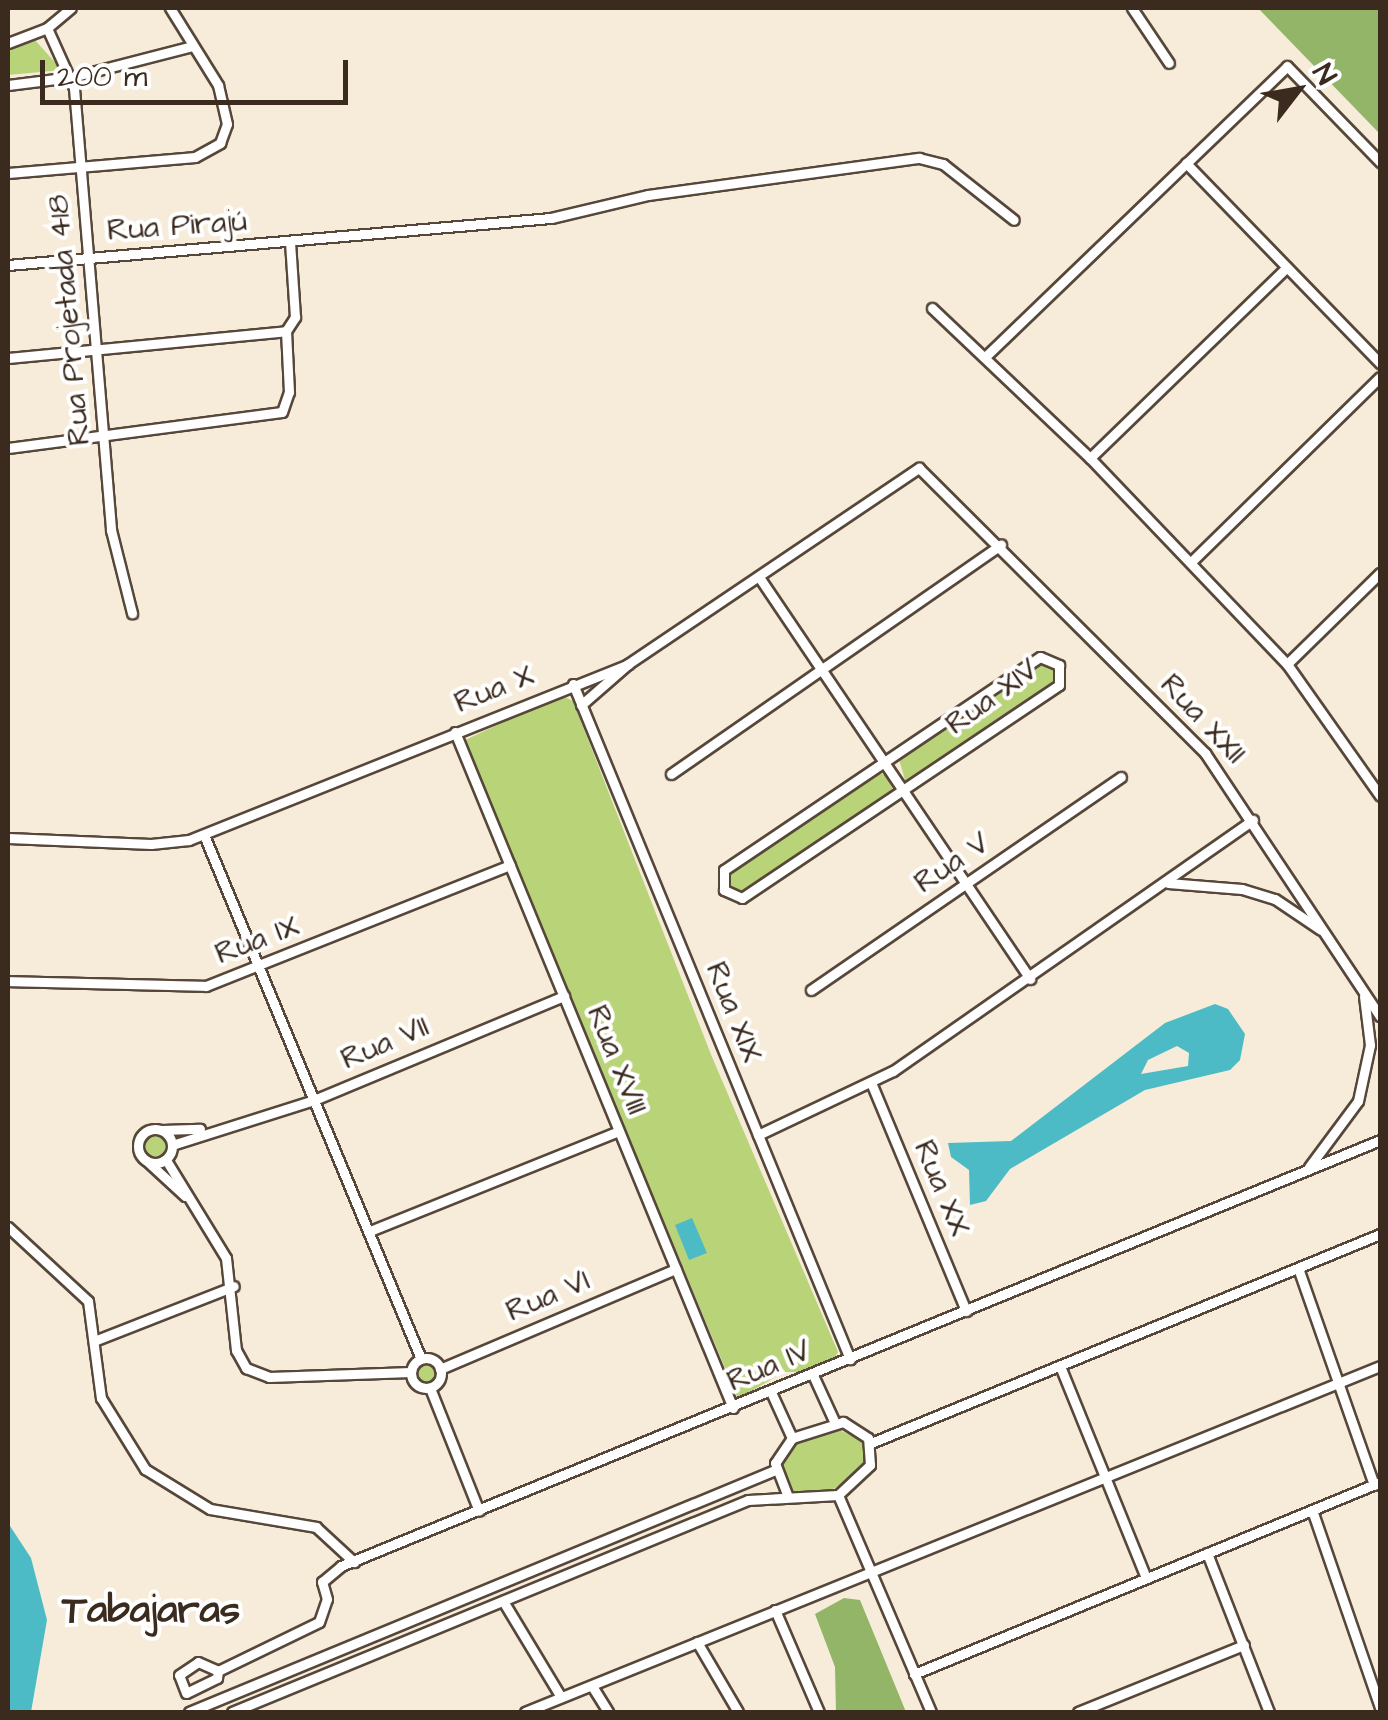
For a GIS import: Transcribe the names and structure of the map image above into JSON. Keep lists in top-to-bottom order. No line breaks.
{"streets":{"street":["Rua Pirajú","Rua Projetada 418","Rua X","Rua XIV","Rua XXII","Rua V","Rua IX","Rua XIX","Rua VII","Rua XVIII","Rua XX","Rua VI","Rua IV"]},"crossings":[["Rua Pirajú","Rua Projetada 418"],["Rua X","Rua XXII"],["Rua X","Rua XIX"],["Rua X","Rua XVIII"],["Rua IX","Rua XVIII"],["Rua XIX","Rua IV"],["Rua VII","Rua XVIII"],["Rua XVIII","Rua VI"],["Rua XVIII","Rua IV"],["Rua XX","Rua IV"]],"districts":["Tabajaras"],"scale_bar":"200 m","north":"top right"}
